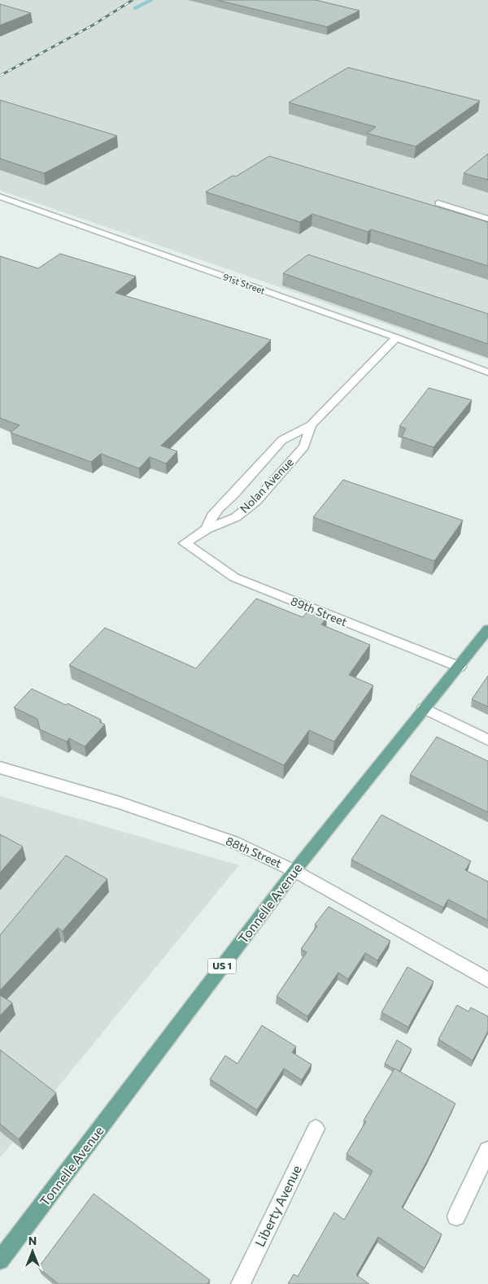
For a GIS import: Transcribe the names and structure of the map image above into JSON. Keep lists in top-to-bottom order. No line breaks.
{"streets":{"main road":["Tonnelle Avenue","US 1"],"street":["91st Street","Nolan Avenue","89th Street","88th Street","Liberty Avenue"]},"crossings":[["91st Street","Nolan Avenue"],["Nolan Avenue","89th Street"],["89th Street","Tonnelle Avenue"],["88th Street","Tonnelle Avenue"]],"north":"top"}
